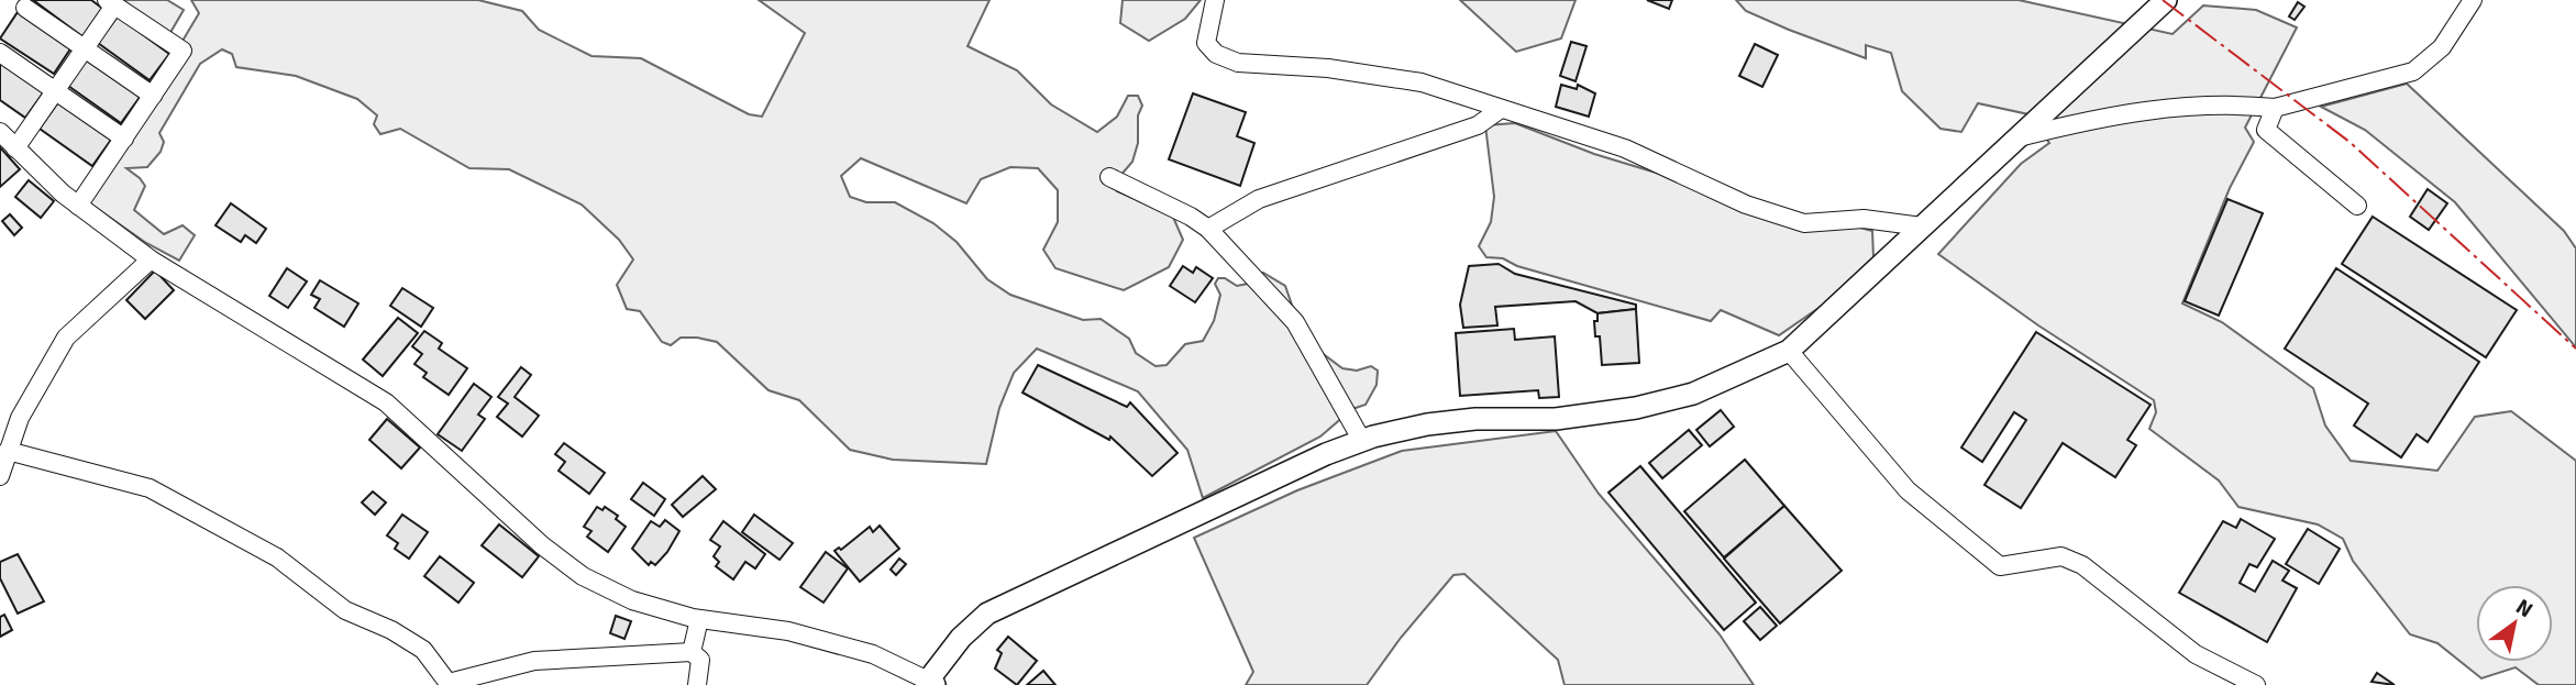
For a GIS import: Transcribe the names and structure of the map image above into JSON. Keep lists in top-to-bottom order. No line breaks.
{"north":"top right"}
